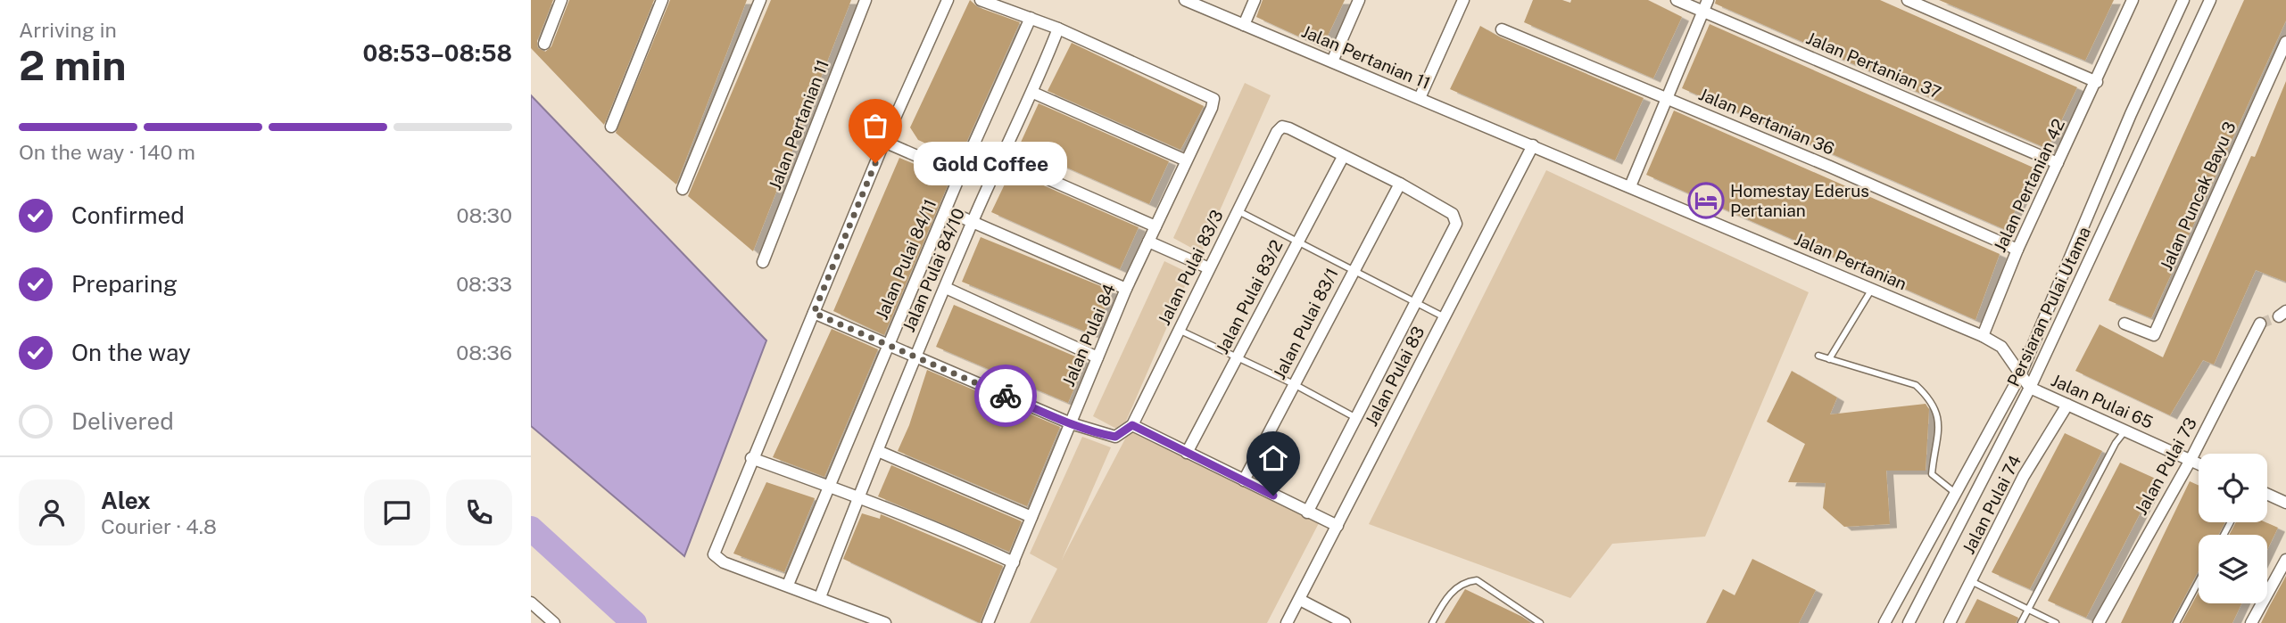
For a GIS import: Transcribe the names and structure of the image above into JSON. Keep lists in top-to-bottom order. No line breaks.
{"streets":{"street":["Jalan Pertanian 11","Jalan Pertanian 37","Jalan Pertanian 36","Jalan Pertanian 42","Jalan Puncak Bayu 3","Jalan Pulai 84/11","Jalan Pertanian","Jalan Pulai 83/3","Jalan Pulai 84/10","Jalan Pulai 83/2","Persiaran Pulai Utama","Jalan Pulai 83/1","Jalan Pulai 84","Jalan Pulai 83","Jalan Pulai 65","Jalan Pulai 73","Jalan Pulai 74"]},"crossings":[["Jalan Pertanian 11","Jalan Pertanian"],["Jalan Pertanian 11","Jalan Pulai 83"],["Jalan Pertanian 37","Jalan Pertanian 42"],["Jalan Pertanian 36","Jalan Pertanian 42"],["Jalan Pertanian 42","Jalan Pertanian"],["Jalan Pertanian","Jalan Pulai 83"],["Jalan Pulai 83/3","Jalan Pulai 83/2"],["Jalan Pulai 84/10","Jalan Pulai 84"],["Persiaran Pulai Utama","Jalan Pulai 65"],["Jalan Pulai 65","Jalan Pulai 73"],["Jalan Pulai 65","Jalan Pulai 74"]],"places":{"other":["Gold Coffee"],"hotel":["Homestay Ederus Pertanian"]},"page":{"heading":["2 min","Arriving in","08:53–08:58"],"panel":["Alex","Courier · 4.8"],"bar":"On the way · 140 m","bubble":"Gold Coffee","list":[["Confirmed","08:30"],["Preparing","08:33"],["On the way","08:36"],"Delivered"]}}
